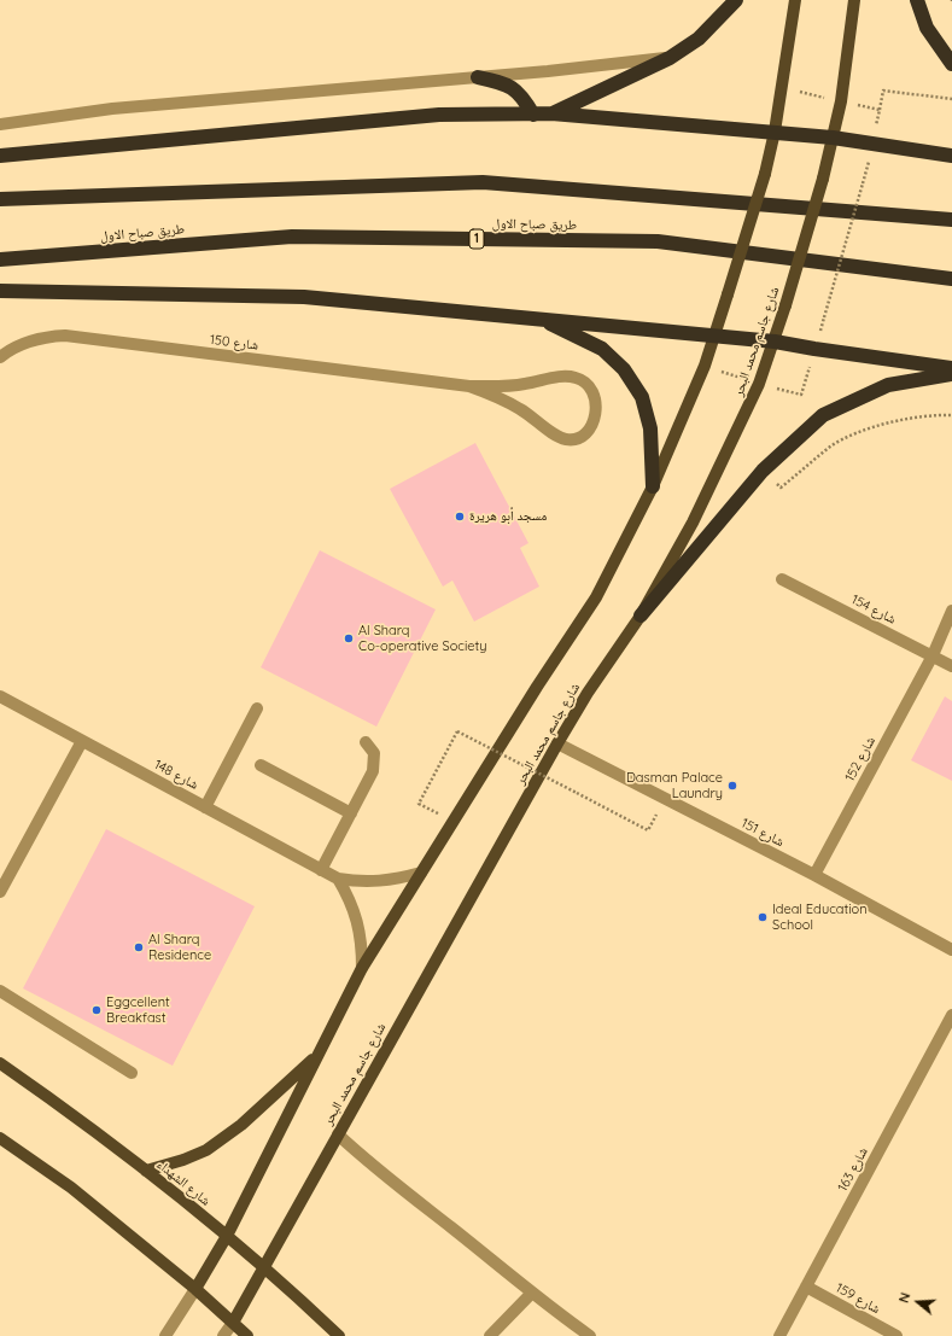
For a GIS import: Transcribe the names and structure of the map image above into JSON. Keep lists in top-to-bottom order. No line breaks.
{"streets":{"highway":["طريق صباح الاول","1"],"main road":["شارع جاسم محمد البحر","شارع الشهداء"],"street":["شارع 150","شارع 154","شارع 152","شارع 148","شارع 151","شارع 163","شارع 159"]},"crossings":[["شارع جاسم محمد البحر","شارع 151"],["شارع جاسم محمد البحر","شارع الشهداء"],["شارع 154","شارع 152"],["شارع 152","شارع 151"],["شارع 163","شارع 159"]],"places":["مسجد أبو هريرة","Al Sharq Co-operative Society","Dasman Palace Laundry","Ideal Education School","Al Sharq Residence","Eggcellent Breakfast"],"north":"left"}
